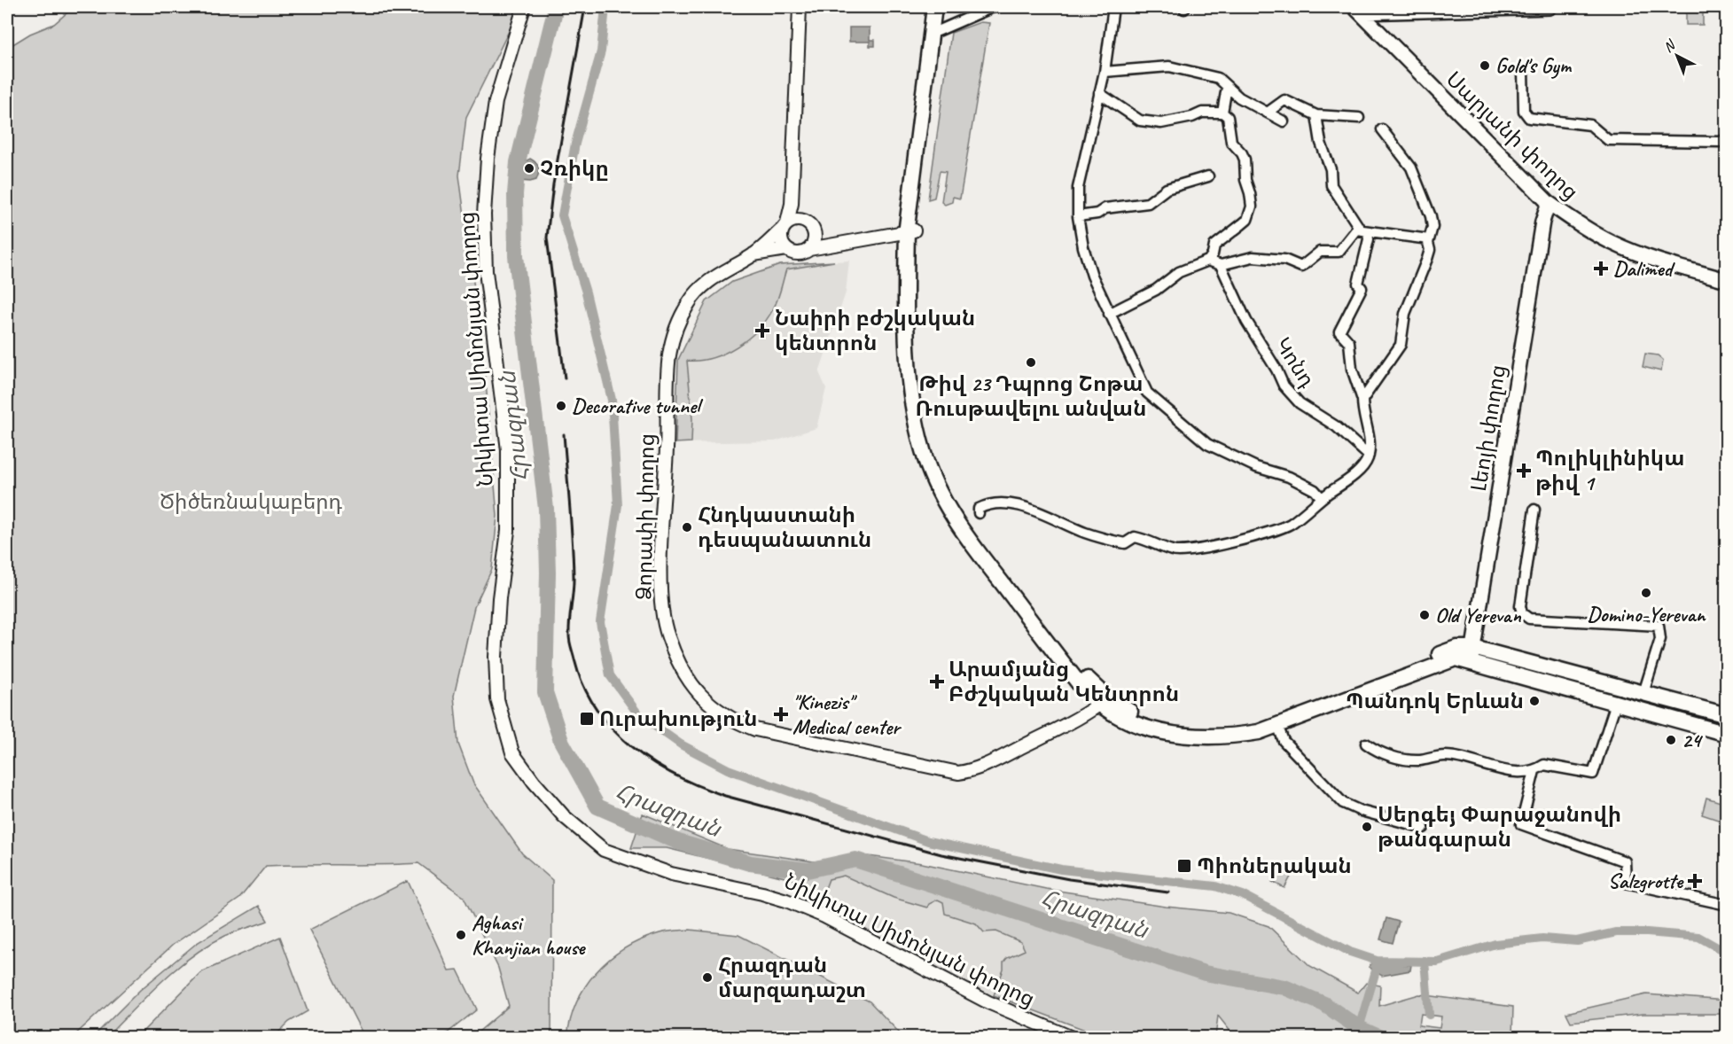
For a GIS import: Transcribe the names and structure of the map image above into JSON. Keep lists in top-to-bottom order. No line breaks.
{"streets":{"main road":["Սարյանի փողոց","Լեոյի փողոց"],"street":["Նիկիտա Սիմոնյան փողոց","Կոնդ","Ձորափի փողոց"]},"crossings":[["Սարյանի փողոց","Լեոյի փողոց"]],"water":["Հրազդան"],"parks":["Ծիծեռնակաբերդ"],"places":{"other":["Gold's Gym","Չռիկը","Թիվ 23 Դպրոց Շոթա Ռուսթավելու անվան","Decorative tunnel","Հնդկաստանի դեսպանատուն","Domino-Yerevan","Old Yerevan","Պանդոկ Երևան","24","Սերգեյ Փարաջանովի թանգարան","Aghasi Khanjian house","Հրազդան մարզադաշտ"],"health":["Dalimed","Նաիրի բժշկական կենտրոն","Պոլիկլինիկա թիվ 1","Արամյանց Բժշկական Կենտրոն","\"Kinezis\" Medical center","Salzgrotte"],"transit":["Ուրախություն","Պիոներական"]},"north":"top left"}
